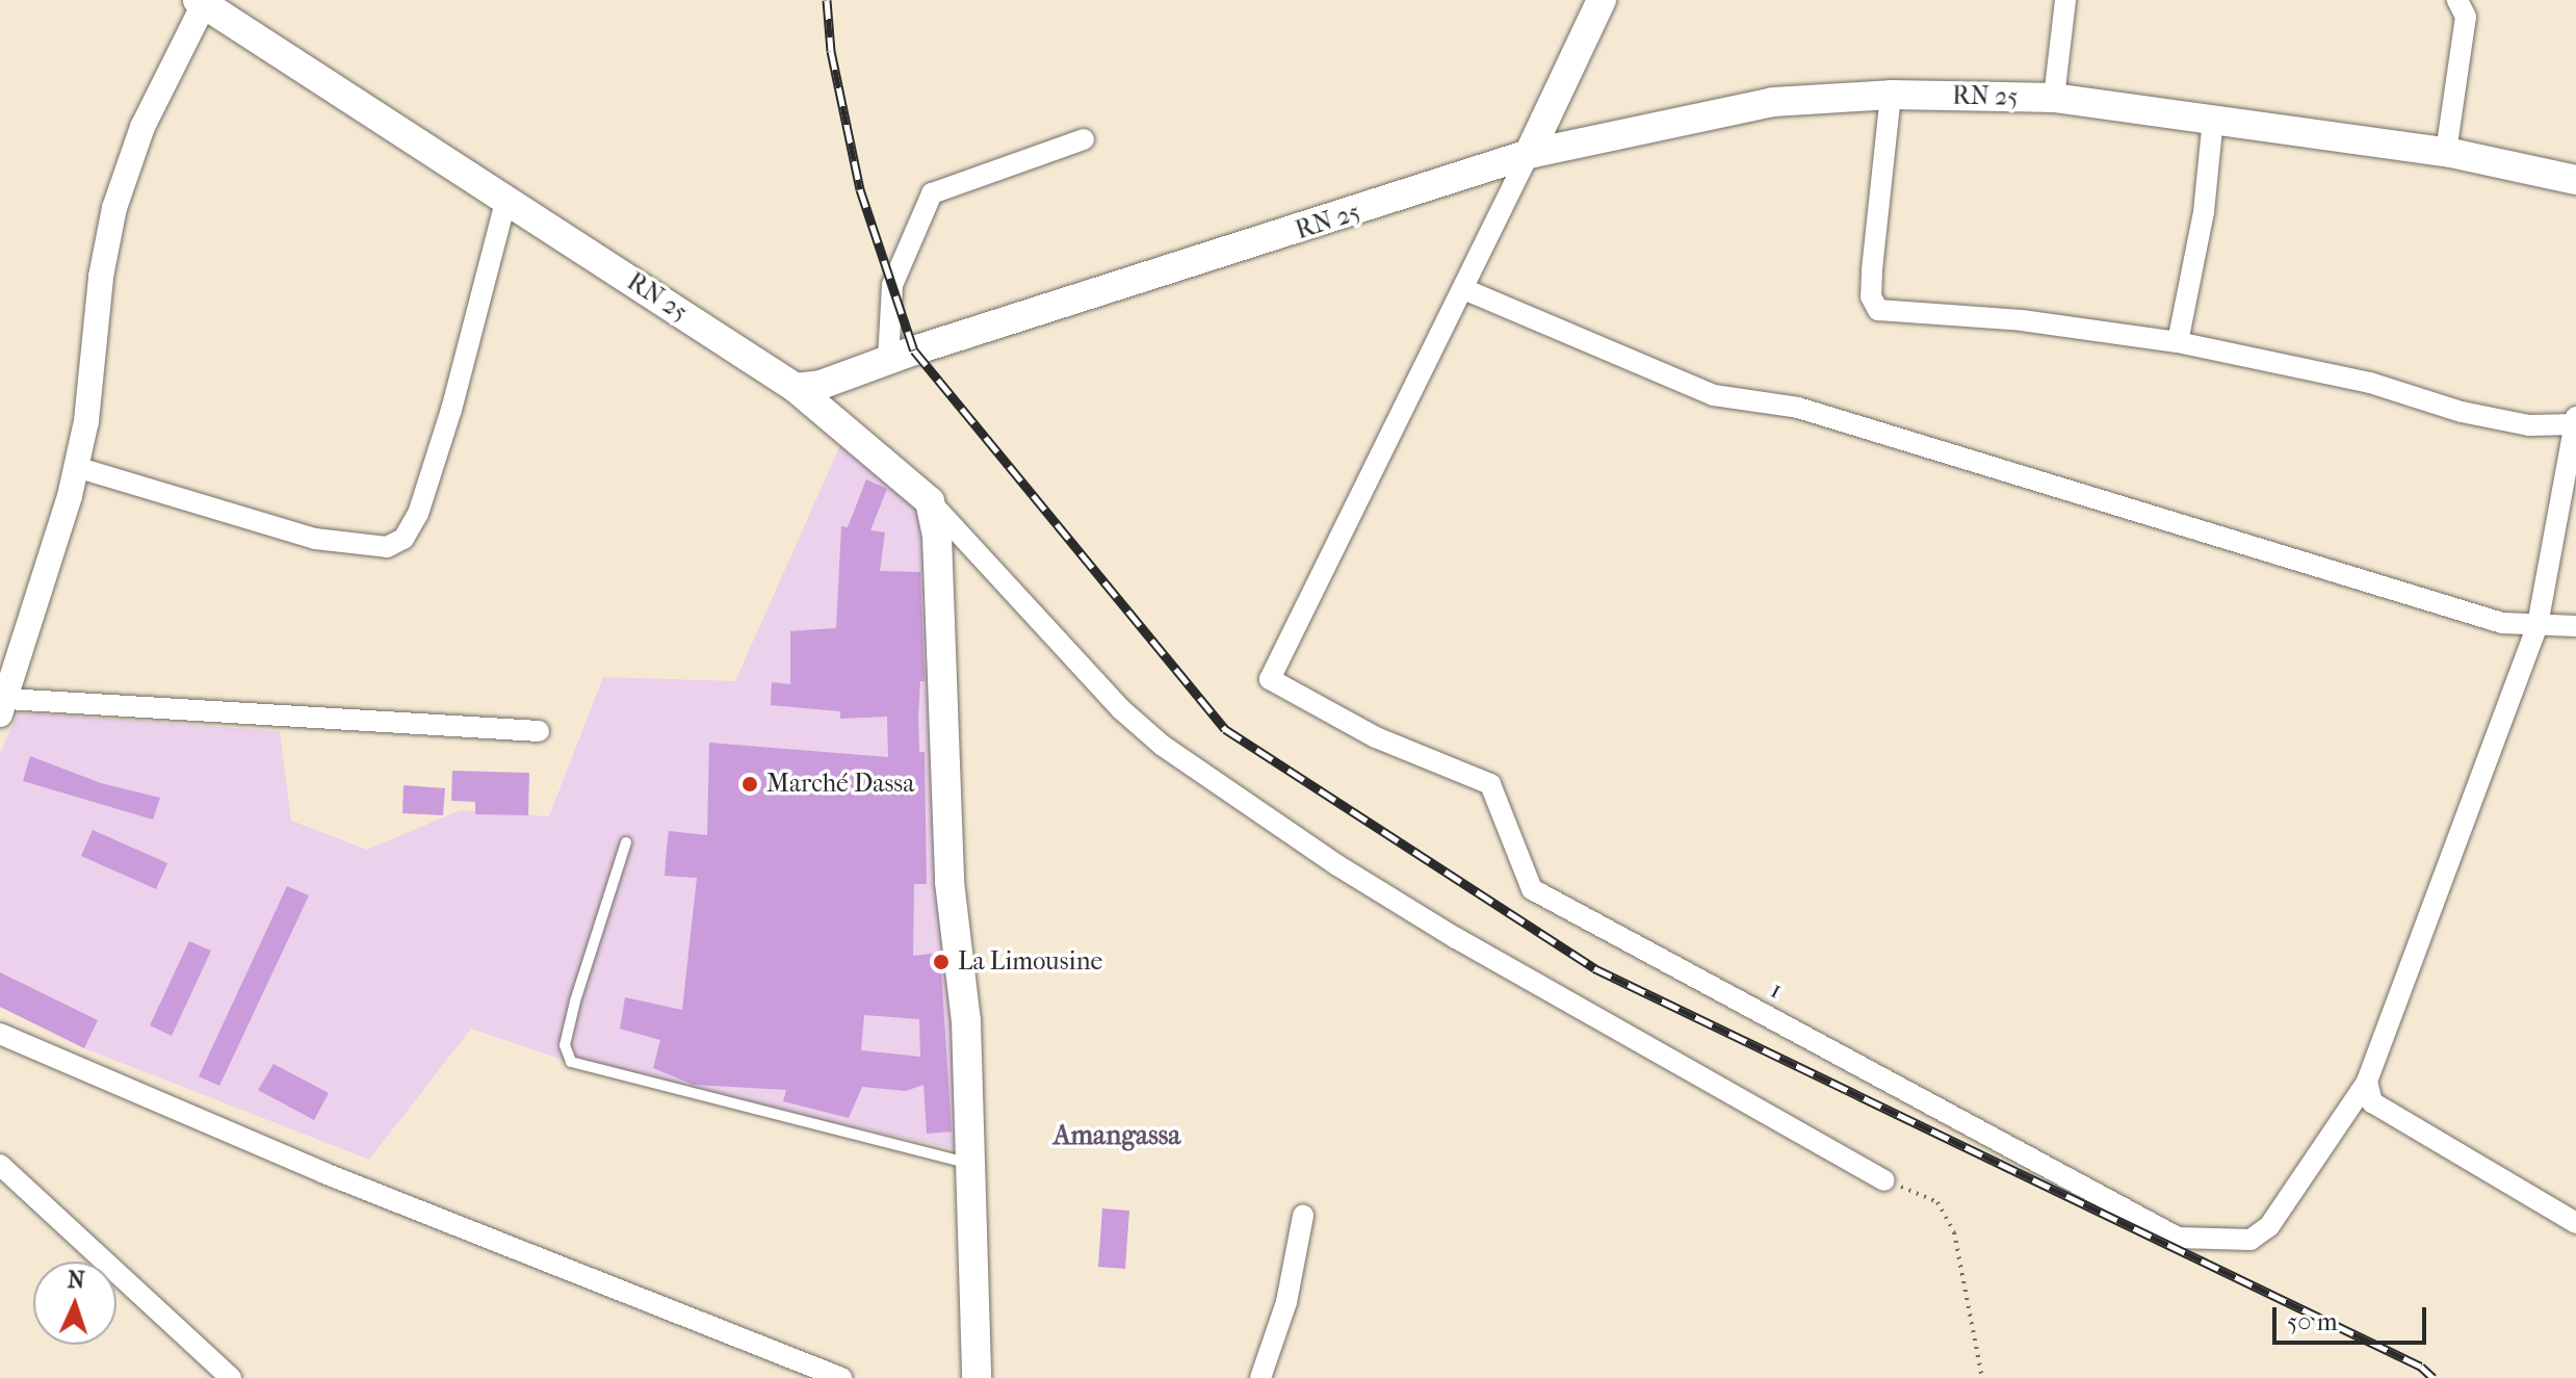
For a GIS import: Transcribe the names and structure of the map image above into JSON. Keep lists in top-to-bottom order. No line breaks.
{"streets":{"main road":["RN 25"],"street":["1"]},"districts":["Amangassa"],"places":["Marché Dassa","La Limousine"],"scale_bar":"50 m","north":"top"}
